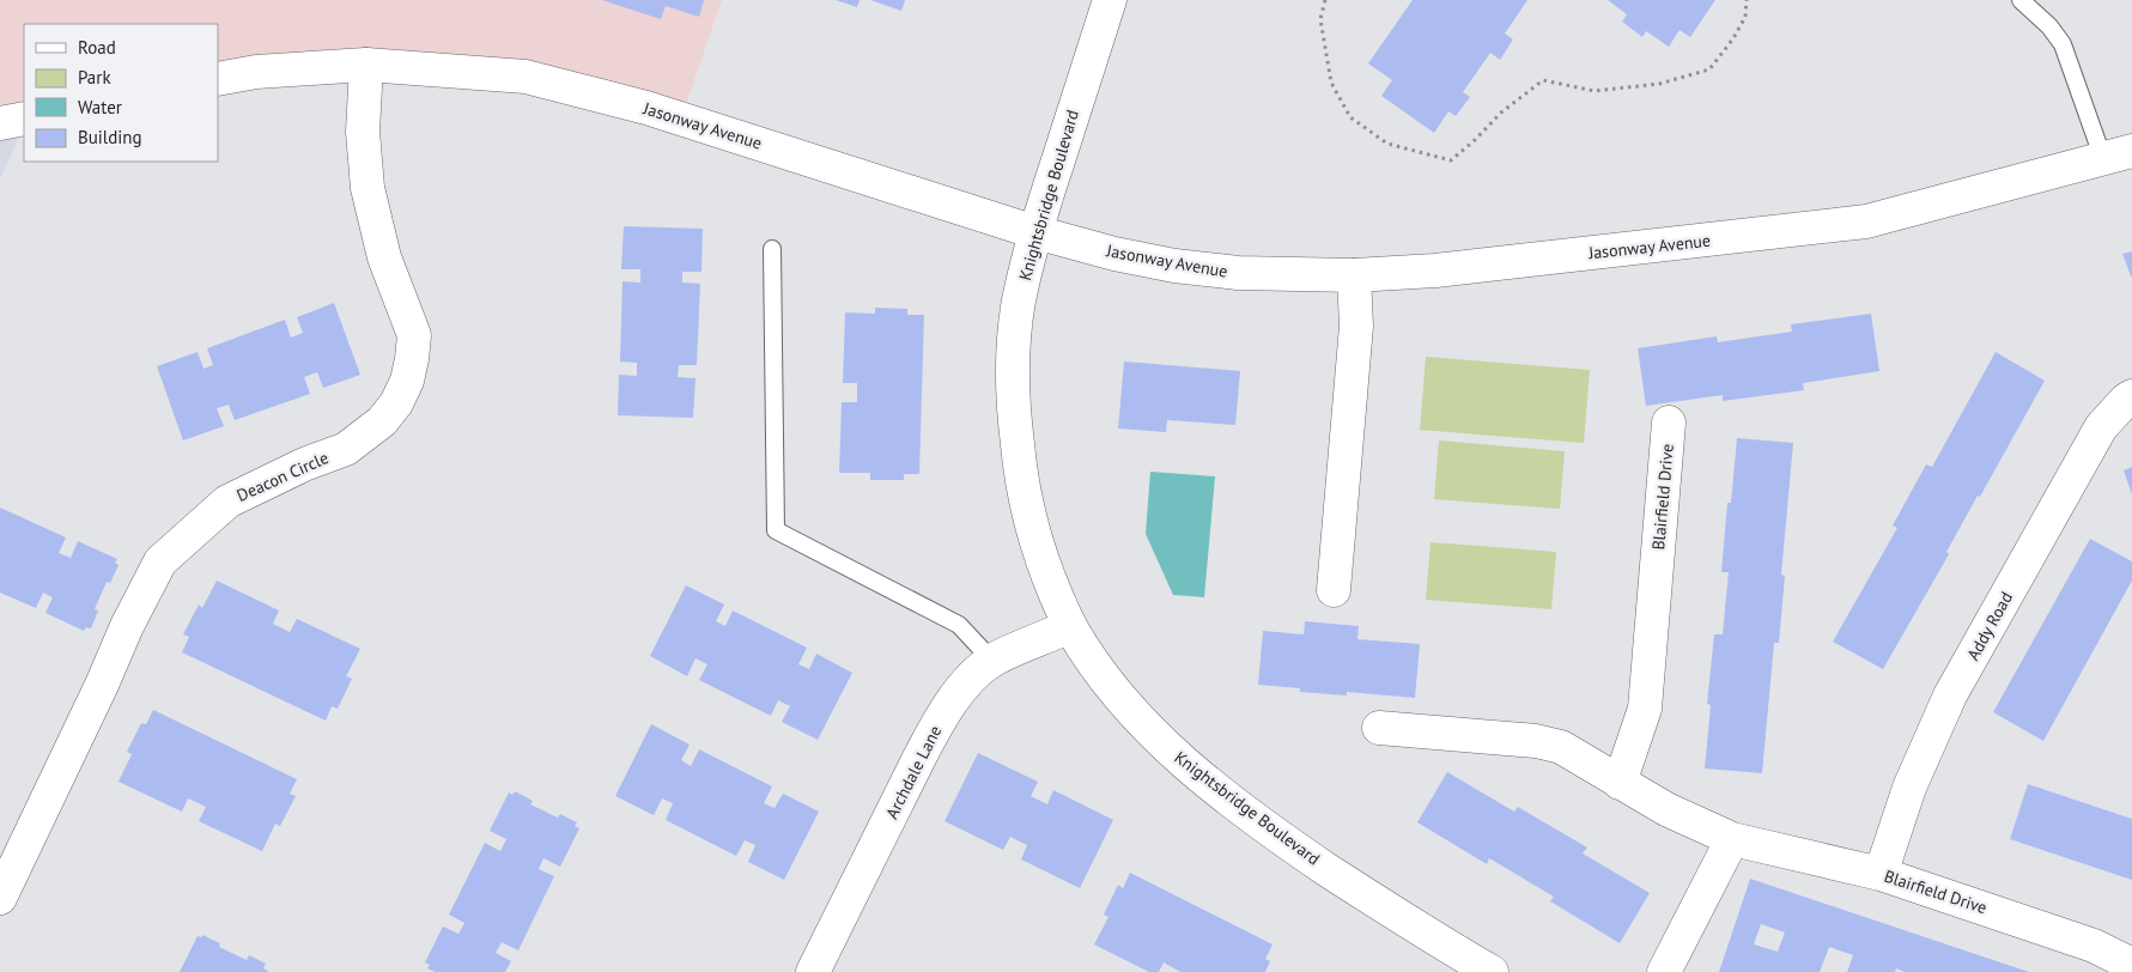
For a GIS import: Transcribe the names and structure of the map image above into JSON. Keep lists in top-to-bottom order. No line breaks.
{"streets":{"street":["Jasonway Avenue","Knightsbridge Boulevard","Deacon Circle","Blairfield Drive","Addy Road","Archdale Lane"]},"crossings":[["Jasonway Avenue","Knightsbridge Boulevard"],["Jasonway Avenue","Deacon Circle"],["Knightsbridge Boulevard","Archdale Lane"],["Blairfield Drive","Addy Road"]],"legend":["Road","Park","Water","Building"]}
